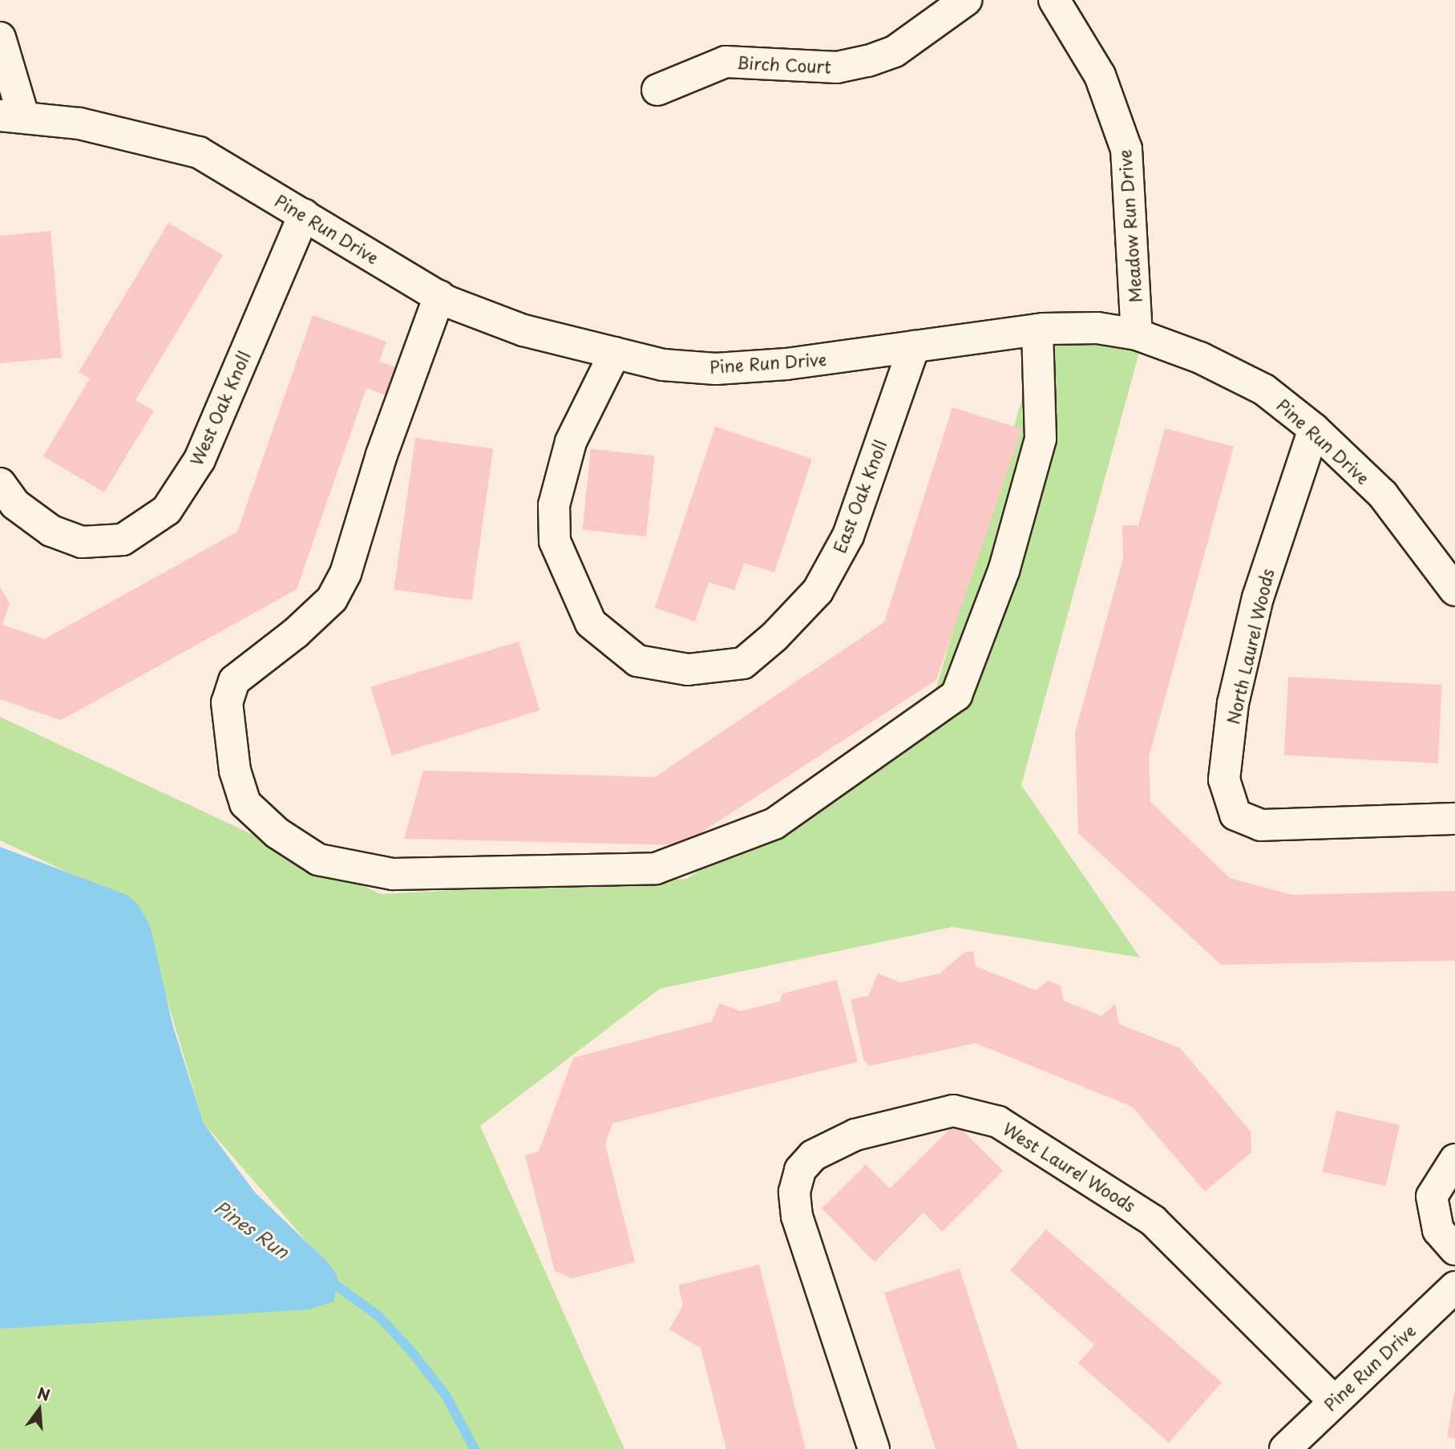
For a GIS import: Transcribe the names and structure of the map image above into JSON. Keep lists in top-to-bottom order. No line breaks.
{"streets":{"street":["Birch Court","Meadow Run Drive","Pine Run Drive","West Oak Knoll","East Oak Knoll","North Laurel Woods","West Laurel Woods"]},"crossings":[["Meadow Run Drive","Pine Run Drive"],["Pine Run Drive","West Oak Knoll"],["Pine Run Drive","East Oak Knoll"],["Pine Run Drive","North Laurel Woods"],["Pine Run Drive","West Laurel Woods"]],"water":["Pines Run"],"north":"top"}
